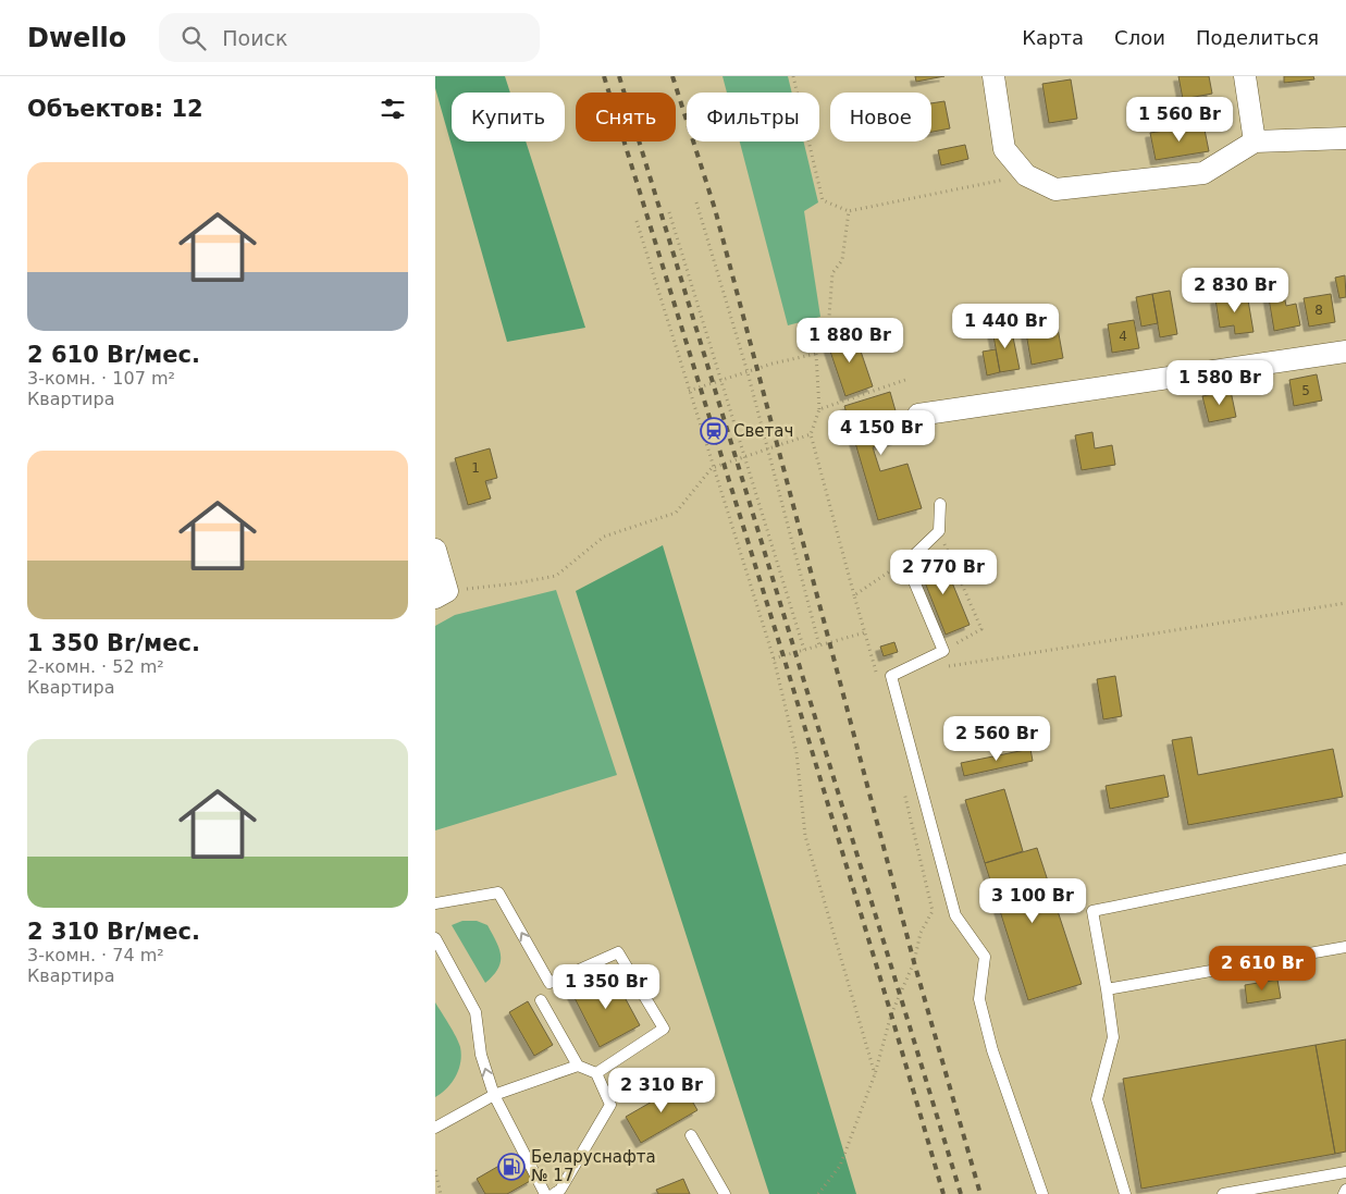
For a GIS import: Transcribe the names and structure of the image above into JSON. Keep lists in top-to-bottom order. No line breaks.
{"places":{"station":["Светач"],"fuel station":["Беларуснафта № 17"]},"house_numbers":["8","4","5","1"],"page":{"header":"Dwello","search":"Поиск","nav":["Карта","Слои","Поделиться"],"heading":"Объектов: 12","chip":["Купить","Снять","Фильтры","Новое"],"price":["1 560 Br","2 830 Br","1 440 Br","1 880 Br","1 580 Br","4 150 Br","2 770 Br","2 560 Br","3 100 Br","2 610 Br","1 350 Br","2 310 Br"],"list":[{"name":"2 610 Br/мес.","note":"3-комн. · 107 m² · Квартира"},{"name":"1 350 Br/мес.","note":"2-комн. · 52 m² · Квартира"},{"name":"2 310 Br/мес.","note":"3-комн. · 74 m² · Квартира"}]}}
